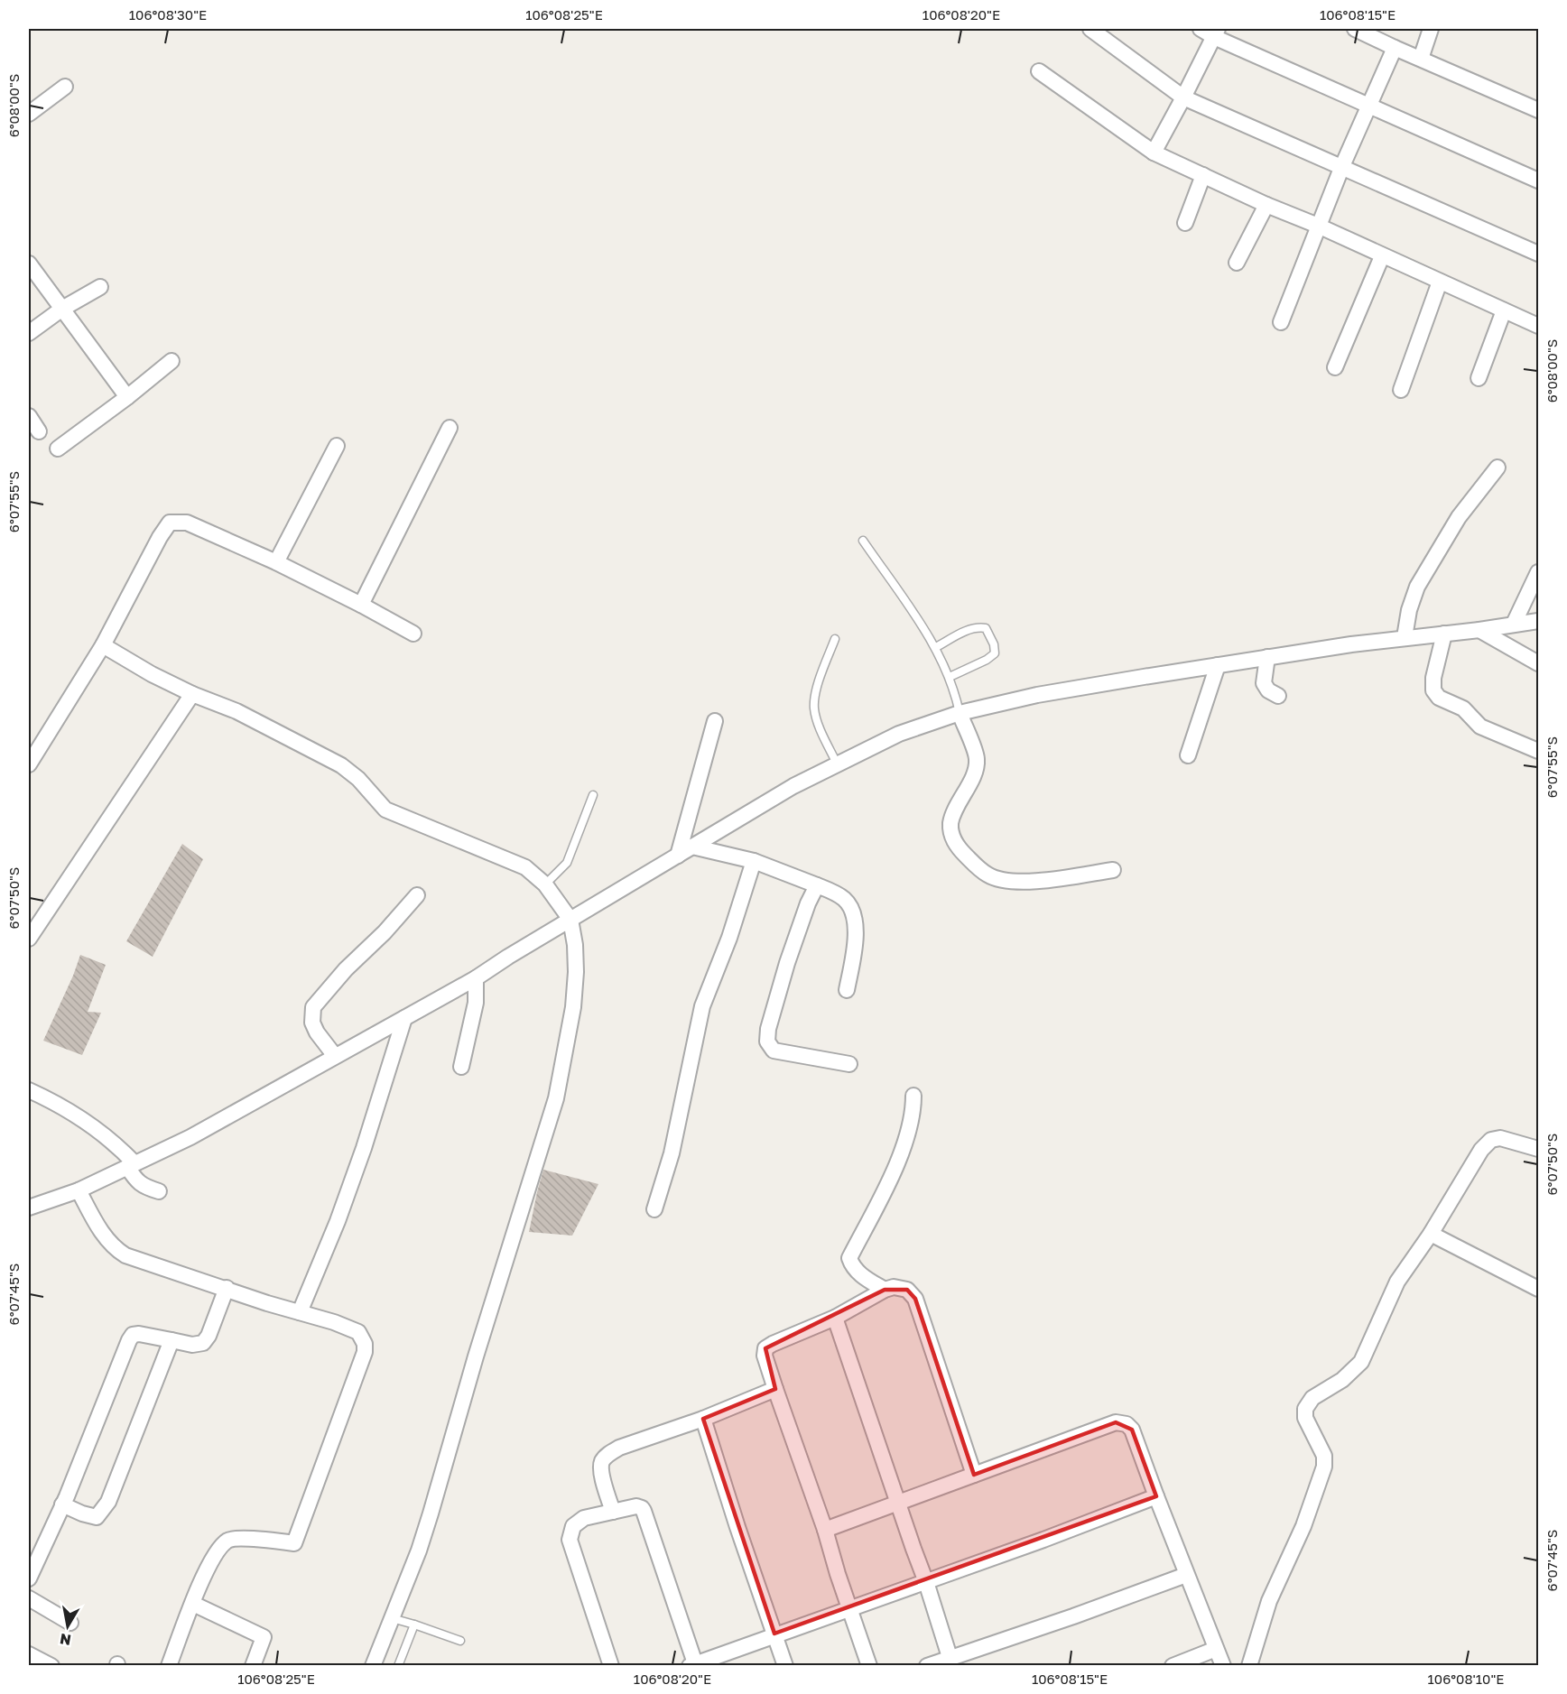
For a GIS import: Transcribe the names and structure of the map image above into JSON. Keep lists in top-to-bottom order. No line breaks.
{"north":"bottom","coordinates":["106°08'30\"E","106°08'25\"E","106°08'20\"E","106°08'15\"E","6°08'00\"S","6°07'55\"S","6°07'50\"S","6°07'45\"S","106°08'10\"E"]}
